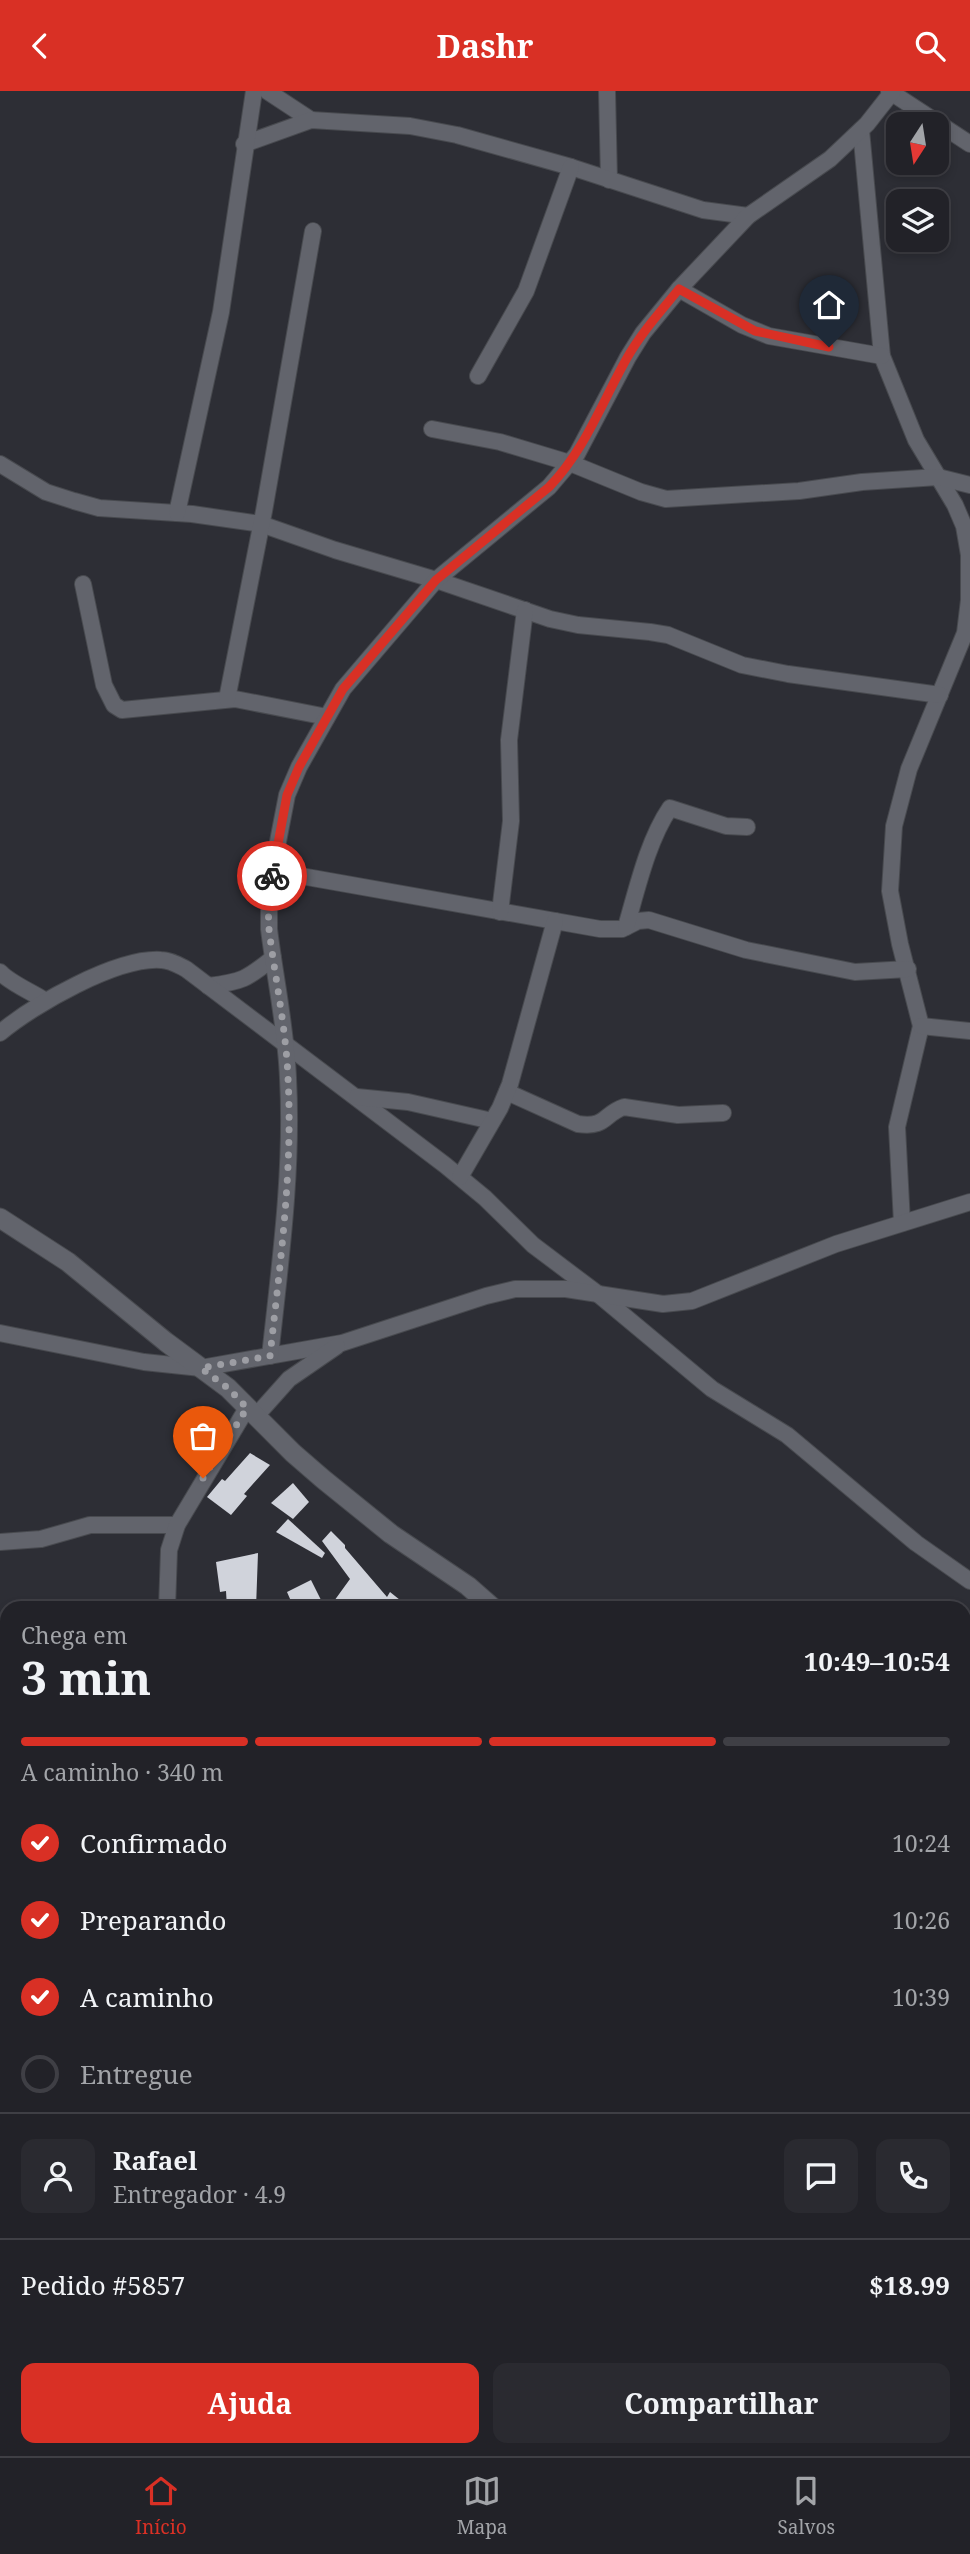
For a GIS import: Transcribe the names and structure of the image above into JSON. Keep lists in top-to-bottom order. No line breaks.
{"north":"bottom","page":{"header":"Dashr","heading":["3 min","Chega em","10:49–10:54"],"panel":["Rafael","Entregador · 4.9","Pedido #5857","$18.99"],"bar":"A caminho · 340 m","list":[["Confirmado","10:24"],["Preparando","10:26"],["A caminho","10:39"],"Entregue"],"buttons":["Ajuda","Compartilhar"],"tabs":["Início","Mapa","Salvos"]}}
